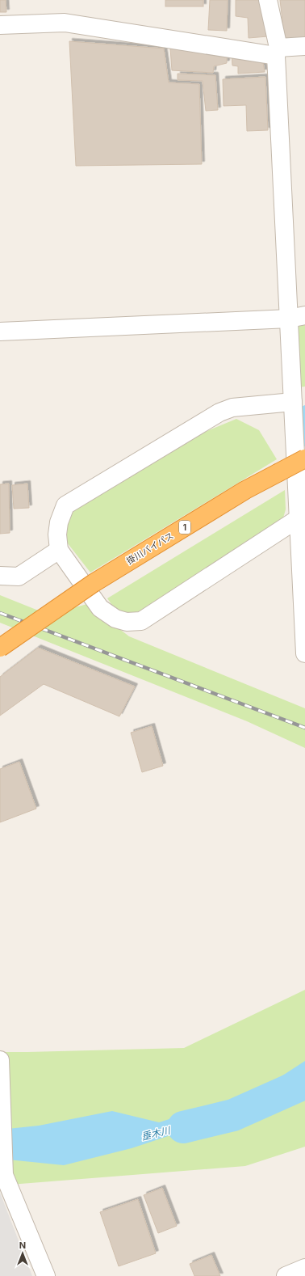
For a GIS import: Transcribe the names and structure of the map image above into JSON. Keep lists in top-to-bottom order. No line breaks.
{"streets":{"highway":["1","掛川バイパス"]},"water":["垂木川"],"north":"top"}
